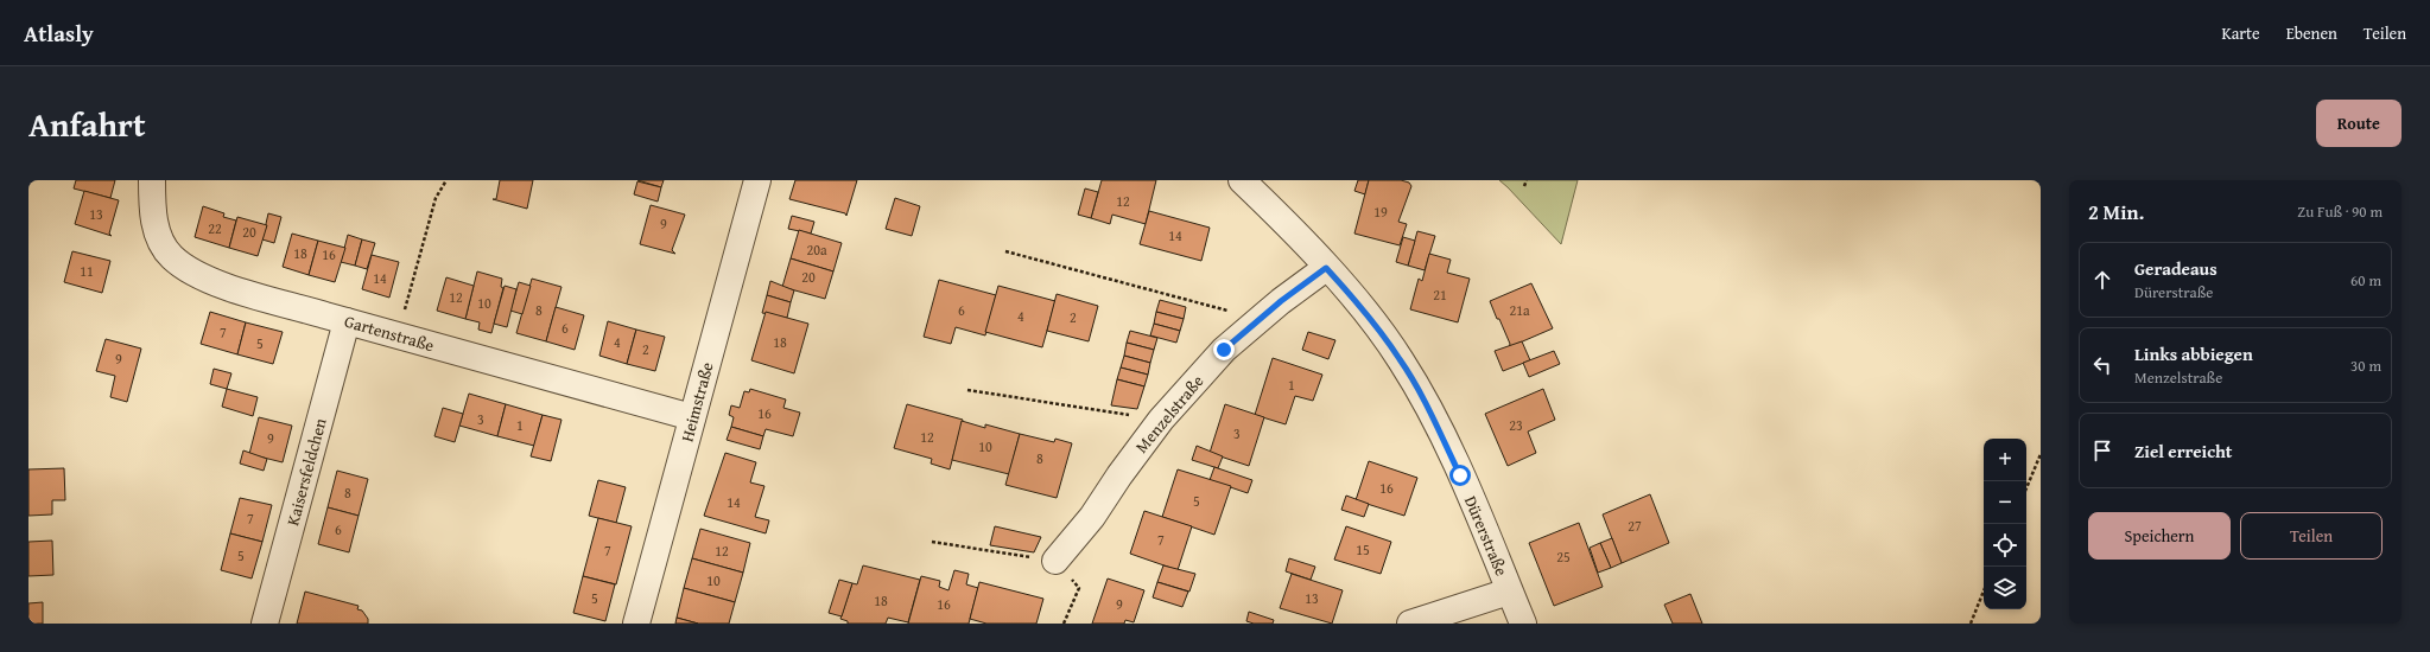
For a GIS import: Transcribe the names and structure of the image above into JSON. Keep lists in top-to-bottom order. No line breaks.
{"streets":{"street":["Gartenstraße","Heimstraße","Menzelstraße","Kaisersfeldchen","Dürerstraße"]},"crossings":[["Gartenstraße","Heimstraße"],["Gartenstraße","Kaisersfeldchen"],["Menzelstraße","Dürerstraße"]],"house_numbers":["12","19","13","9","22","20","14","20a","18","16","11","20","14","21","12","10","8","6","21a","4","2","6","7","4","18","5","2","9","1","16","3","1","23","3","12","9","10","8","16","8","5","14","7","27","6","7","15","7","12","5","25","10","5","13","18","16","9"],"page":{"header":"Atlasly","nav":["Karte","Ebenen","Teilen"],"title":"Anfahrt","buttons":["Route",["Speichern","Teilen"]],"heading":["2 Min.","Zu Fuß · 90 m"],"list":[["Geradeaus","Dürerstraße","60 m"],["Links abbiegen","Menzelstraße","30 m"],"Ziel erreicht"],"map_buttons":["+","−"]}}
